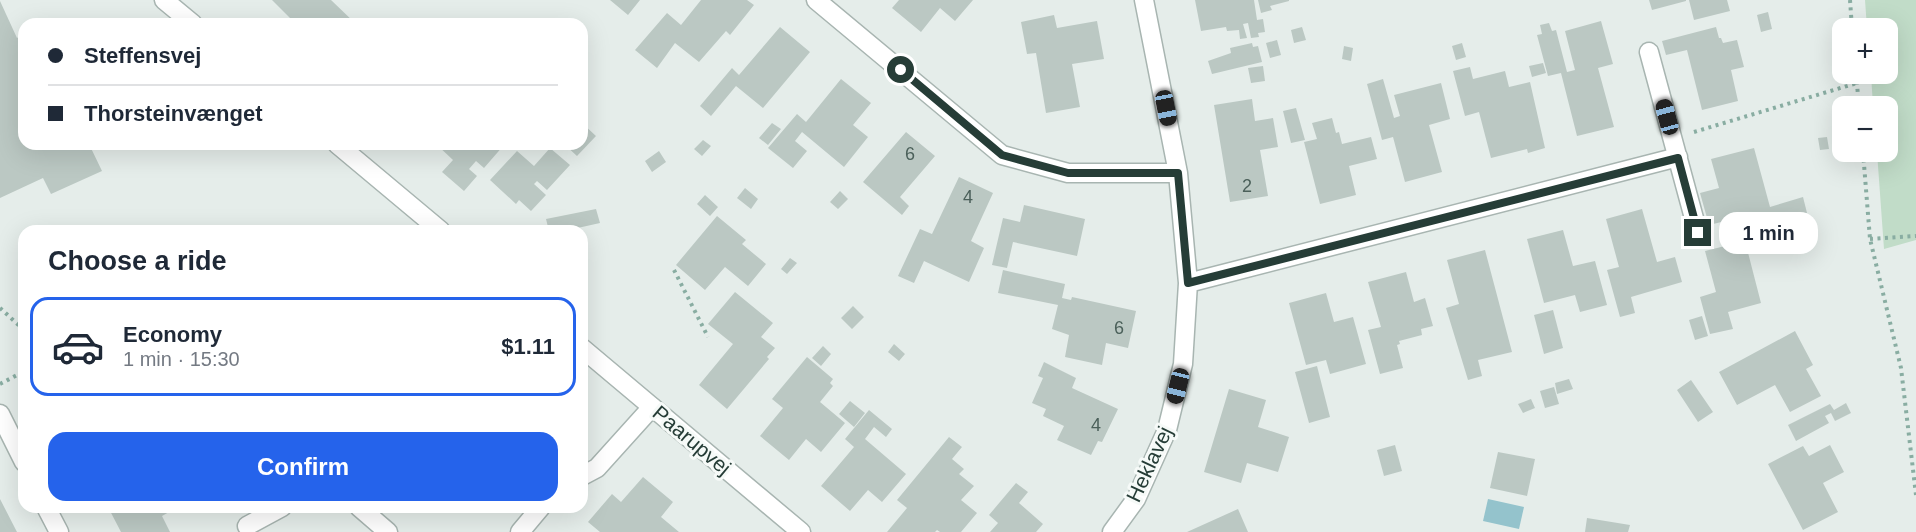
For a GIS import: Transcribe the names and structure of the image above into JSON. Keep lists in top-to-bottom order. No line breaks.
{"streets":{"street":["Paarupvej","Heklavej"]},"house_numbers":["6","2","4","6","4"],"page":{"map_buttons":["+","−"],"banner":["Steffensvej","Thorsteinvænget"],"bubble":"1 min","heading":"Choose a ride","list":[{"name":"Economy","note":"1 min · 15:30","value":"$1.11"}],"buttons":"Confirm"}}
